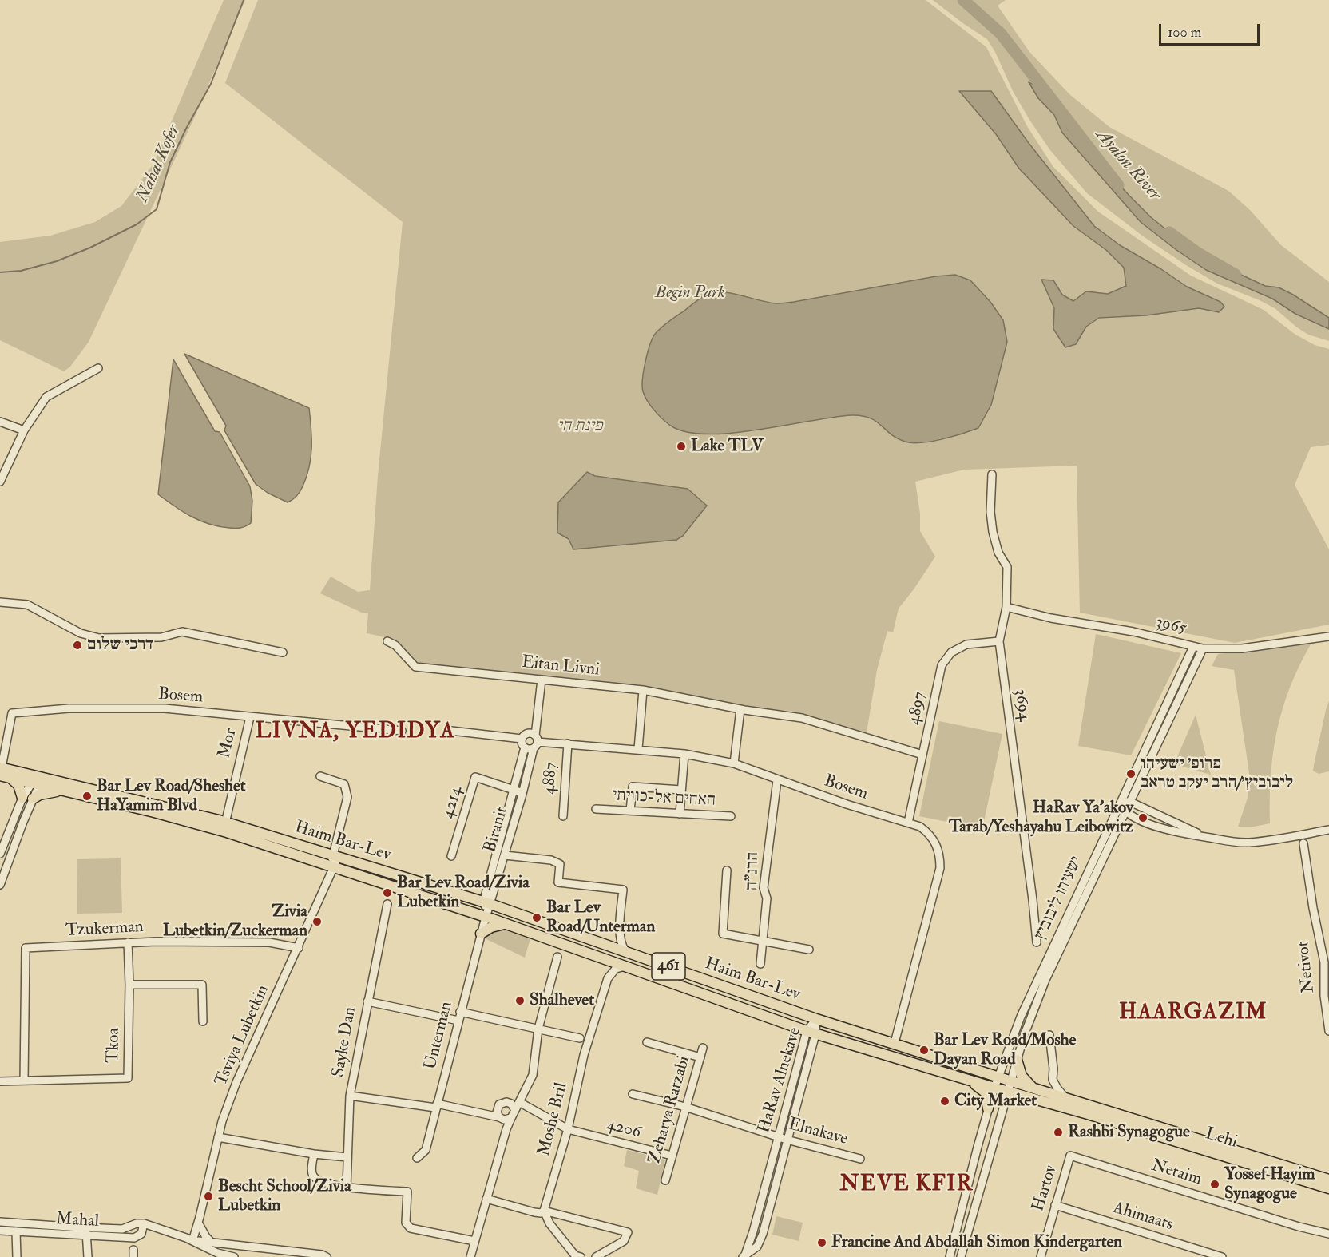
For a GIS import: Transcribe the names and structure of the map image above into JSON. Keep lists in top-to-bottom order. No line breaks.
{"streets":{"main road":["Haim Bar-Lev","461","Lehi"],"street":["3965","Eitan Livni","Bosem","3694","4897","Mor","4887","האחים אל-כוויתי","4214","Biranit","הרנ\"ה","ישעיהו ליבוביץ","Tzukerman","Netivot","Tsviya Lubetkin","Unterman","Sayke Dan","Tkoa","HaRav Alnekave","Zeharya Ratzabi","Moshe Bril","4206","Elnakave","Netaim","Hartov","Ahimaats","Mahal"]},"crossings":[["3965","3694"],["3965","ישעיהו ליבוביץ"],["Eitan Livni","4897"],["Eitan Livni","Biranit"],["Bosem","4897"],["Bosem","Mor"],["Bosem","4887"],["Bosem","Biranit"],["Bosem","Haim Bar-Lev"],["Bosem","הרנ\"ה"],["3694","4897"],["Mor","Haim Bar-Lev"],["4214","Biranit"],["Biranit","Haim Bar-Lev"],["Biranit","Unterman"],["Haim Bar-Lev","ישעיהו ליבוביץ"],["Haim Bar-Lev","Tsviya Lubetkin"],["Haim Bar-Lev","Unterman"],["Haim Bar-Lev","HaRav Alnekave"],["Haim Bar-Lev","Lehi"],["ישעיהו ליבוביץ","Lehi"],["Tzukerman","Tsviya Lubetkin"],["Tzukerman","Tkoa"],["HaRav Alnekave","Elnakave"],["Zeharya Ratzabi","4206"],["Zeharya Ratzabi","Elnakave"],["Moshe Bril","4206"],["Netaim","Hartov"],["Hartov","Ahimaats"]],"districts":["LIVNA, YEDIDYA","HAARGAZIM","NEVE KFIR"],"water":["Nahal Kofer","Ayalon River"],"parks":["Begin Park","פינת חי"],"places":["Lake TLV","דרכי שלום","פרופ׳ ישעיהו ליבוביץ׳/הרב יעקב טראב","Bar Lev Road/Sheshet HaYamim Blvd","HaRav Ya’akov Tarab/Yeshayahu Leibowitz","Bar Lev Road/Zivia Lubetkin","Bar Lev Road/Unterman","Zivia Lubetkin/Zuckerman","Shalhevet","Bar Lev Road/Moshe Dayan Road","City Market","Rashbi Synagogue","Yossef Hayim Synagogue","Bescht School/Zivia Lubetkin","Francine And Abdallah Simon Kindergarten"],"scale_bar":"100 m"}
